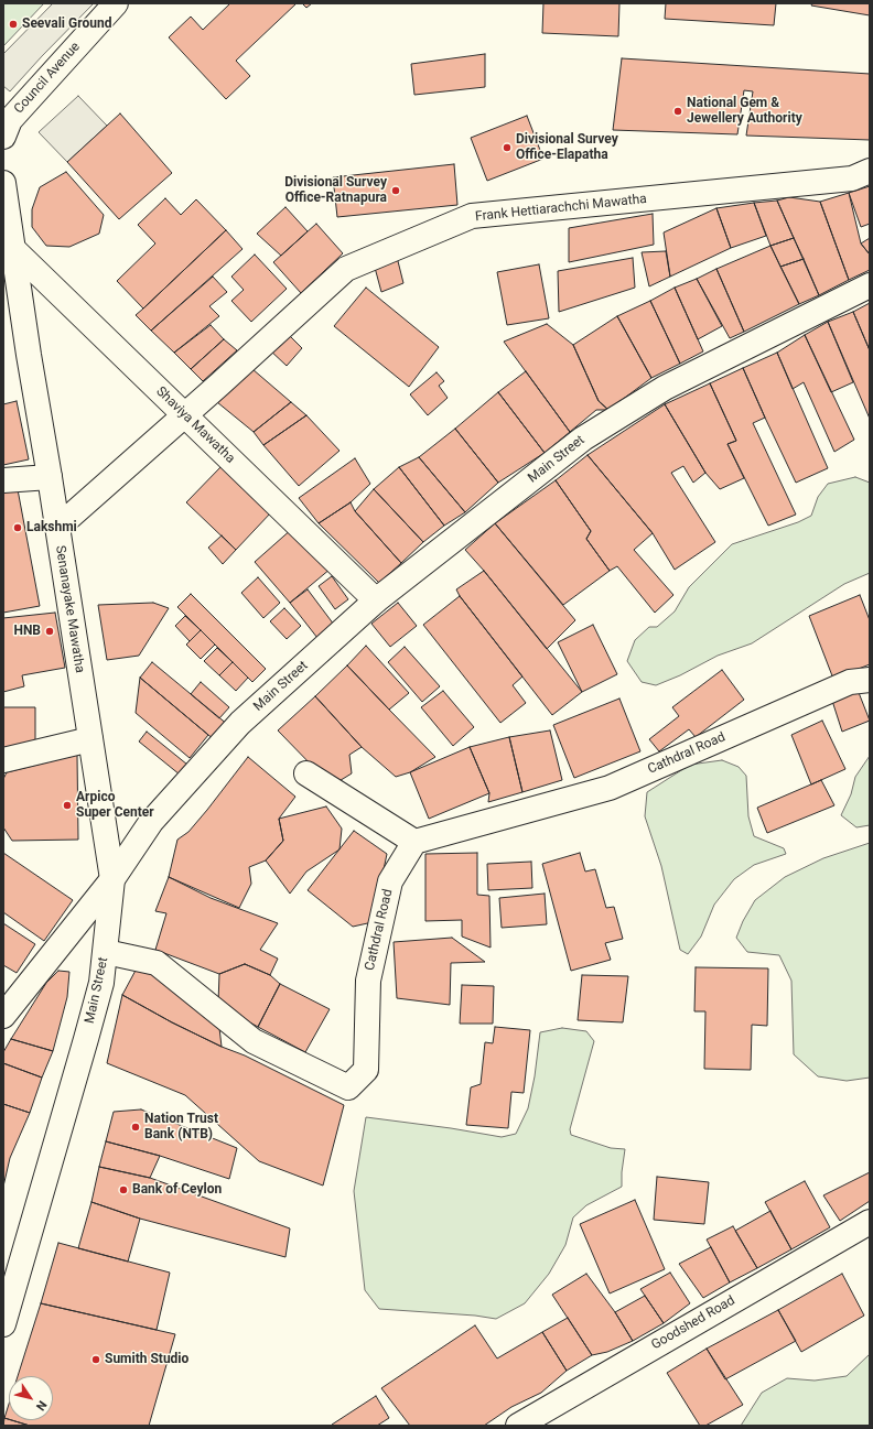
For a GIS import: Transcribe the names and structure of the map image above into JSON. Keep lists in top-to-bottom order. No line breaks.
{"streets":{"main road":["Council Avenue","Frank Hettiarachchi Mawatha","Shaviya Mawatha","Main Street","Senanayake Mawatha","Cathdral Road","Goodshed Road"]},"crossings":[["Frank Hettiarachchi Mawatha","Shaviya Mawatha"],["Frank Hettiarachchi Mawatha","Senanayake Mawatha"],["Shaviya Mawatha","Main Street"],["Shaviya Mawatha","Senanayake Mawatha"],["Main Street","Senanayake Mawatha"],["Main Street","Cathdral Road"]],"places":["Seevali Ground","National Gem & Jewellery Authority","Divisional Survey Office-Elapatha","Divisional Survey Office-Ratnapura","Lakshmi","HNB","Arpico Super Center","Nation Trust Bank (NTB)","Bank of Ceylon","Sumith Studio"],"north":"bottom right"}
